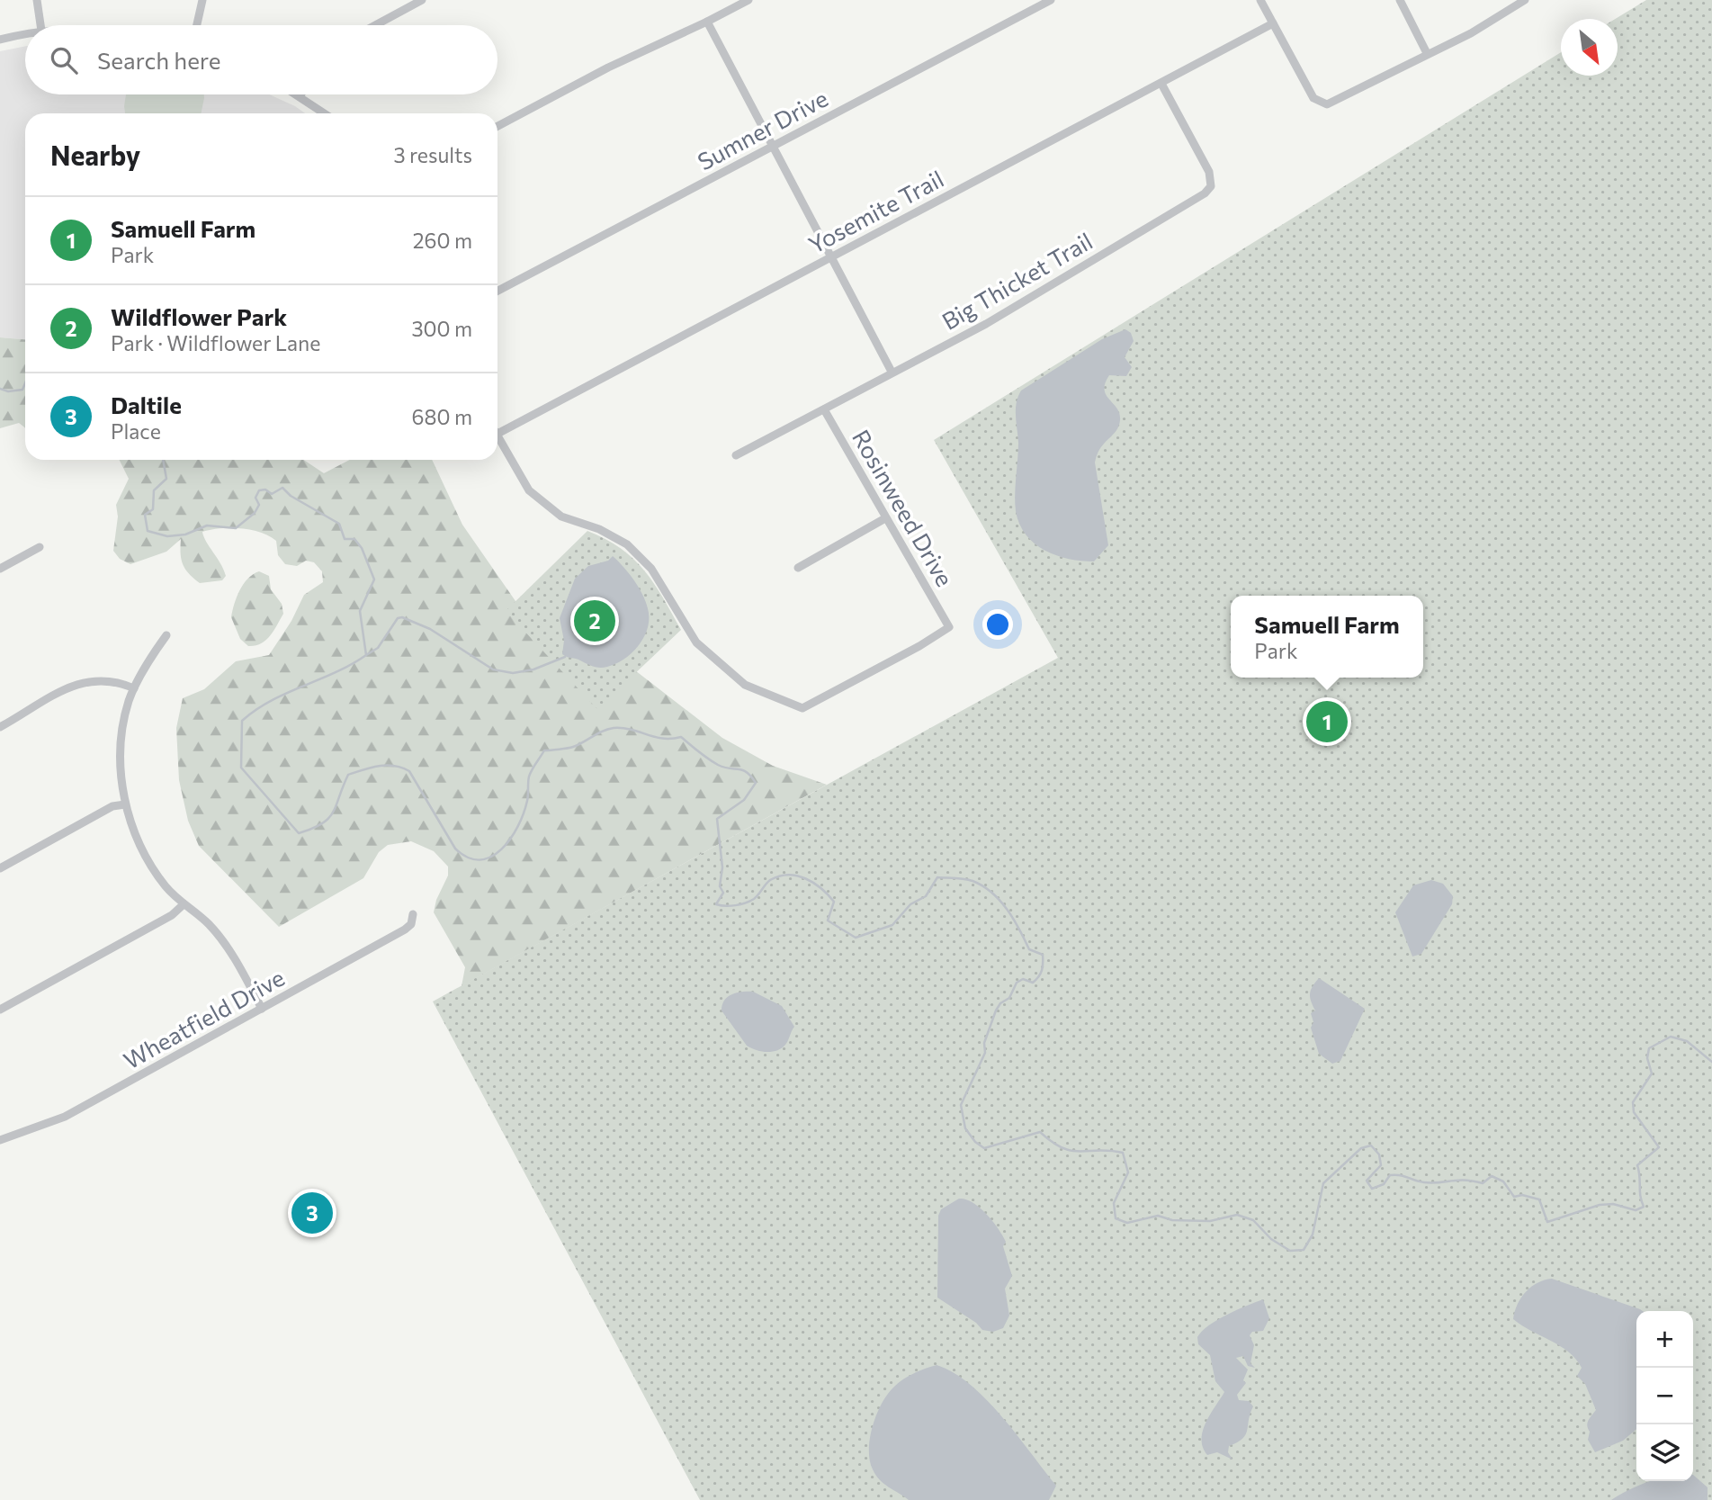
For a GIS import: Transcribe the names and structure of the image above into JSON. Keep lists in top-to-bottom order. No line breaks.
{"streets":{"street":["Sumner Drive","Yosemite Trail","Big Thicket Trail","Rosinweed Drive","Wheatfield Drive"]},"crossings":[["Yosemite Trail","Big Thicket Trail"],["Big Thicket Trail","Rosinweed Drive"]],"north":"bottom right","page":{"search":"Search here","heading":["Nearby","3 results"],"list":[{"mark":"1","name":"Samuell Farm","note":"Park","value":"260 m"},{"mark":"2","name":"Wildflower Park","note":"Park · Wildflower Lane","value":"300 m"},{"mark":"3","name":"Daltile","note":"Place","value":"680 m"}],"popup":["Samuell Farm","Park"],"pins":["2","1","3"],"map_buttons":["+","−"]}}
